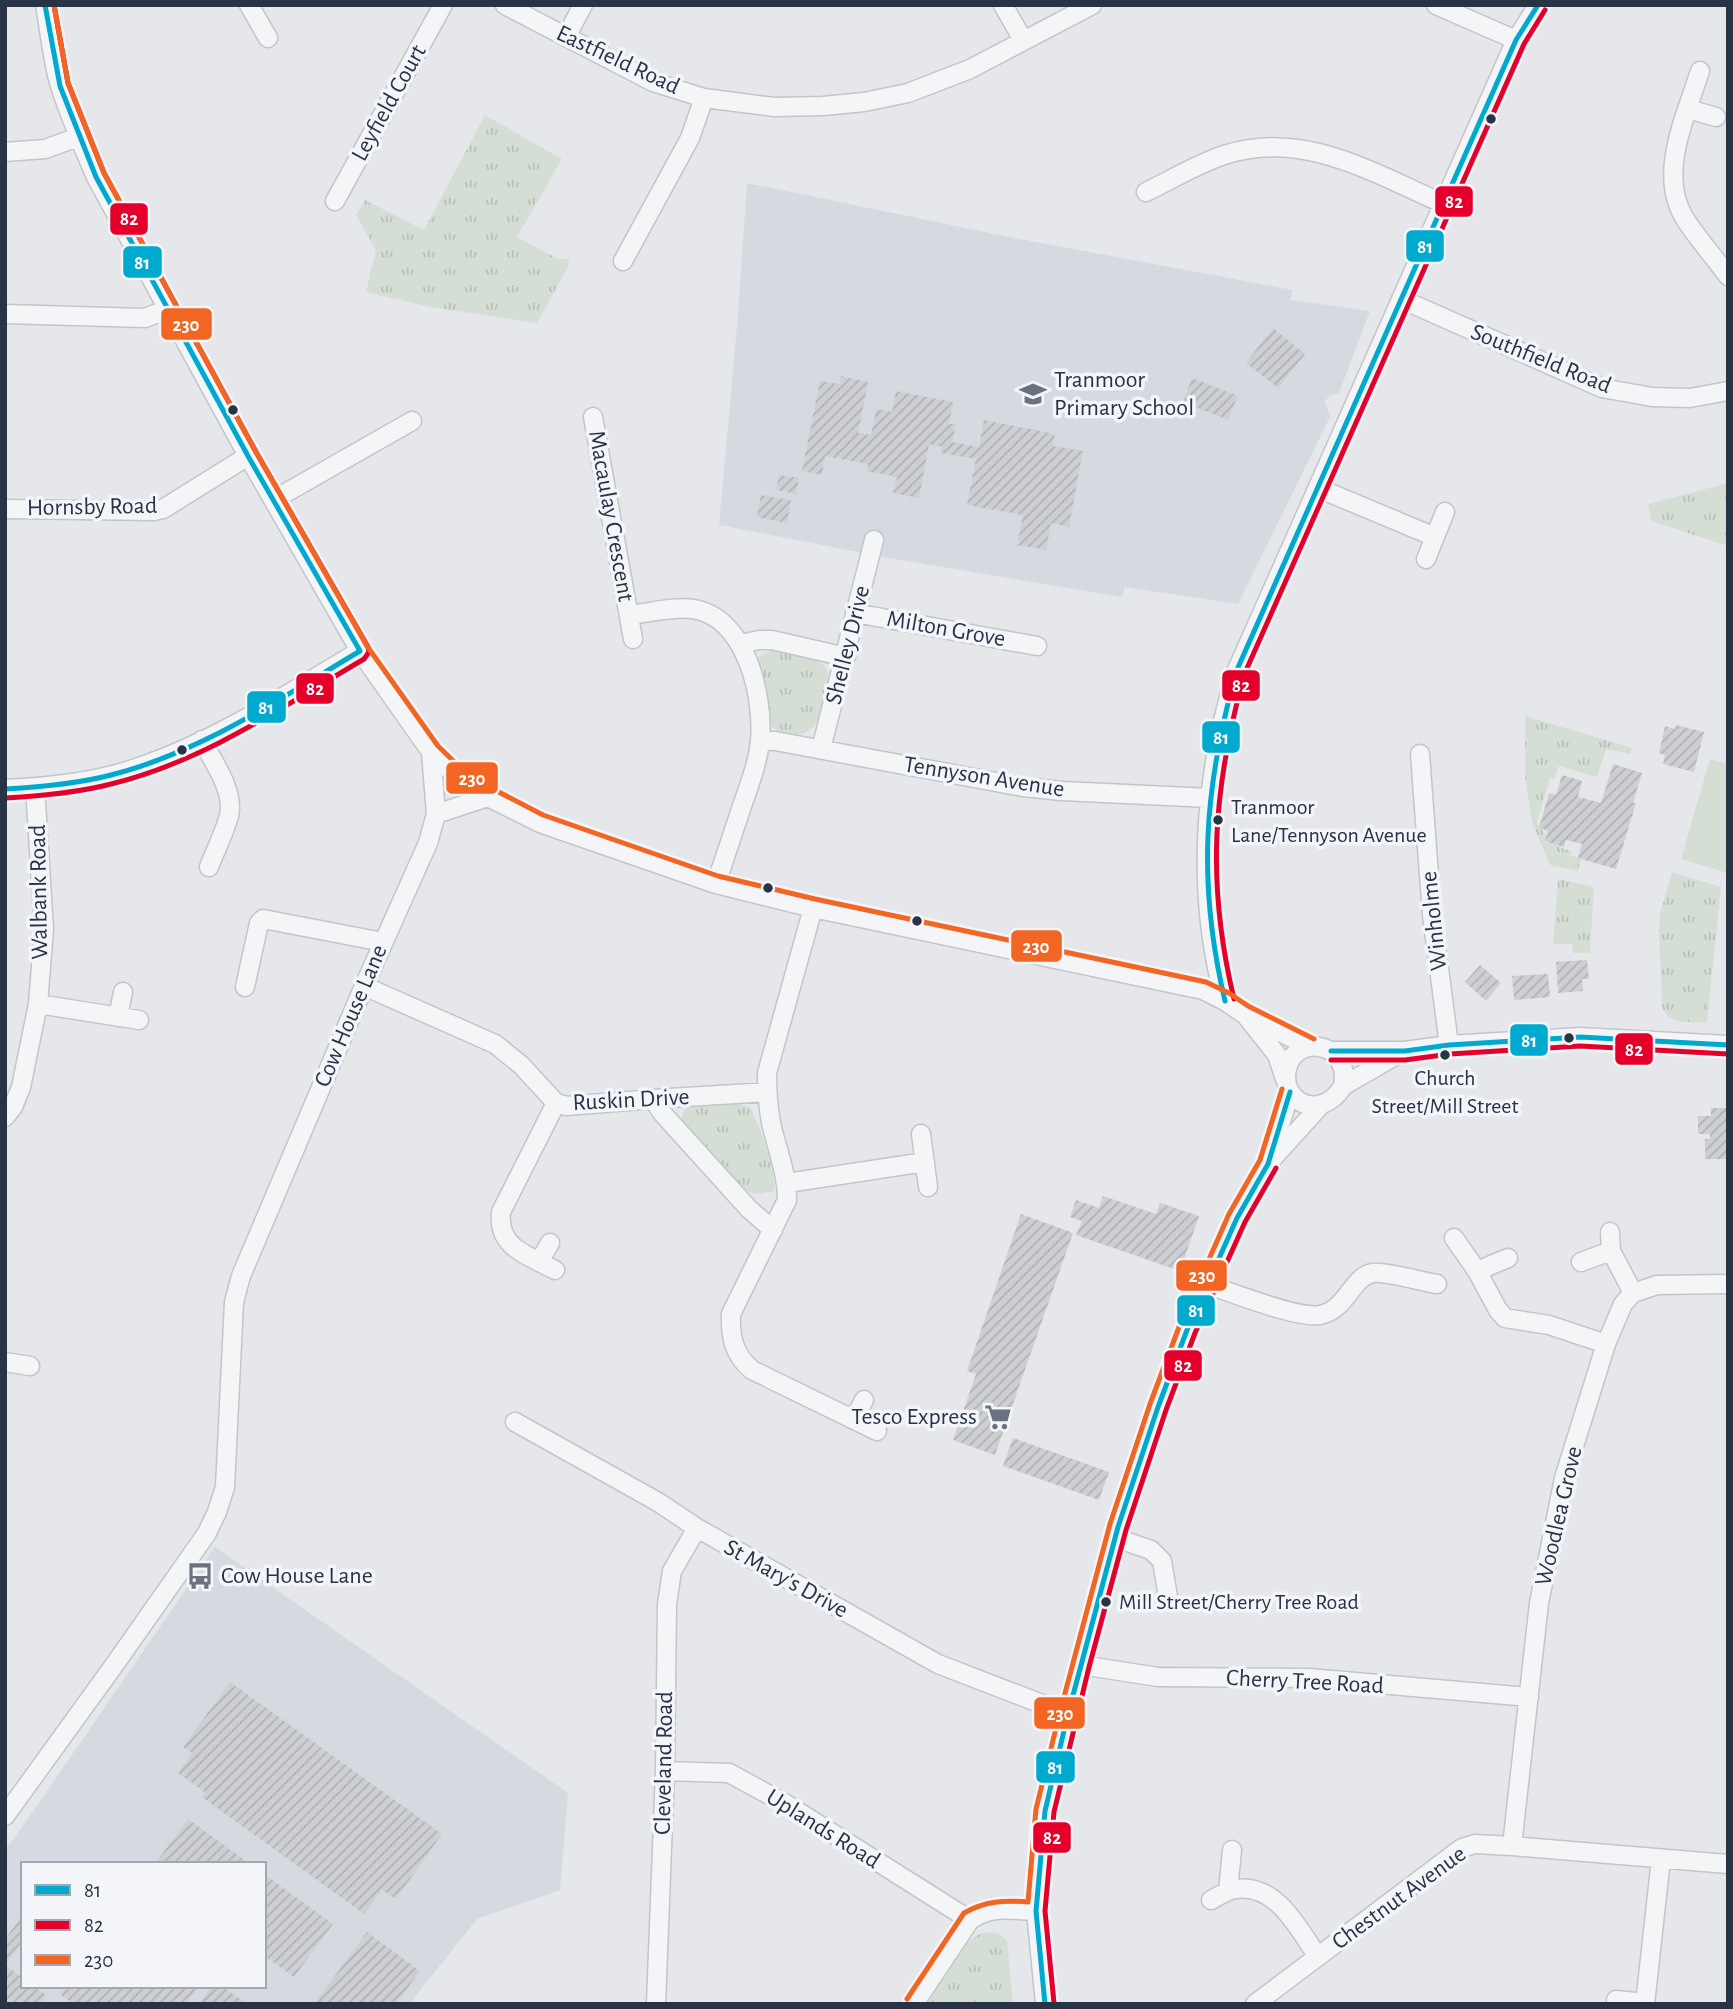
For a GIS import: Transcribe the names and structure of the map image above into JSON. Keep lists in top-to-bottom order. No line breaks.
{"streets":{"street":["Eastfield Road","Leyfield Court","Southfield Road","Hornsby Road","Macaulay Crescent","Milton Grove","Shelley Drive","Tennyson Avenue","Walbank Road","Winholme","Cow House Lane","Ruskin Drive","Woodlea Grove","St Mary's Drive","Cherry Tree Road","Cleveland Road","Uplands Road","Chestnut Avenue"]},"crossings":[["Macaulay Crescent","Tennyson Avenue"],["Milton Grove","Shelley Drive"],["Shelley Drive","Tennyson Avenue"],["Cow House Lane","Ruskin Drive"],["Woodlea Grove","Cherry Tree Road"],["Woodlea Grove","Chestnut Avenue"],["St Mary's Drive","Cleveland Road"],["Cleveland Road","Uplands Road"]],"places":{"school or university":["Tranmoor Primary School"],"other":["Tranmoor Lane/Tennyson Avenue","Church Street/Mill Street","Mill Street/Cherry Tree Road"],"supermarket":["Tesco Express"],"bus stop":["Cow House Lane"]},"lines":["transit line 81","transit line 82","transit line 230"],"legend":["81","82","230"]}
